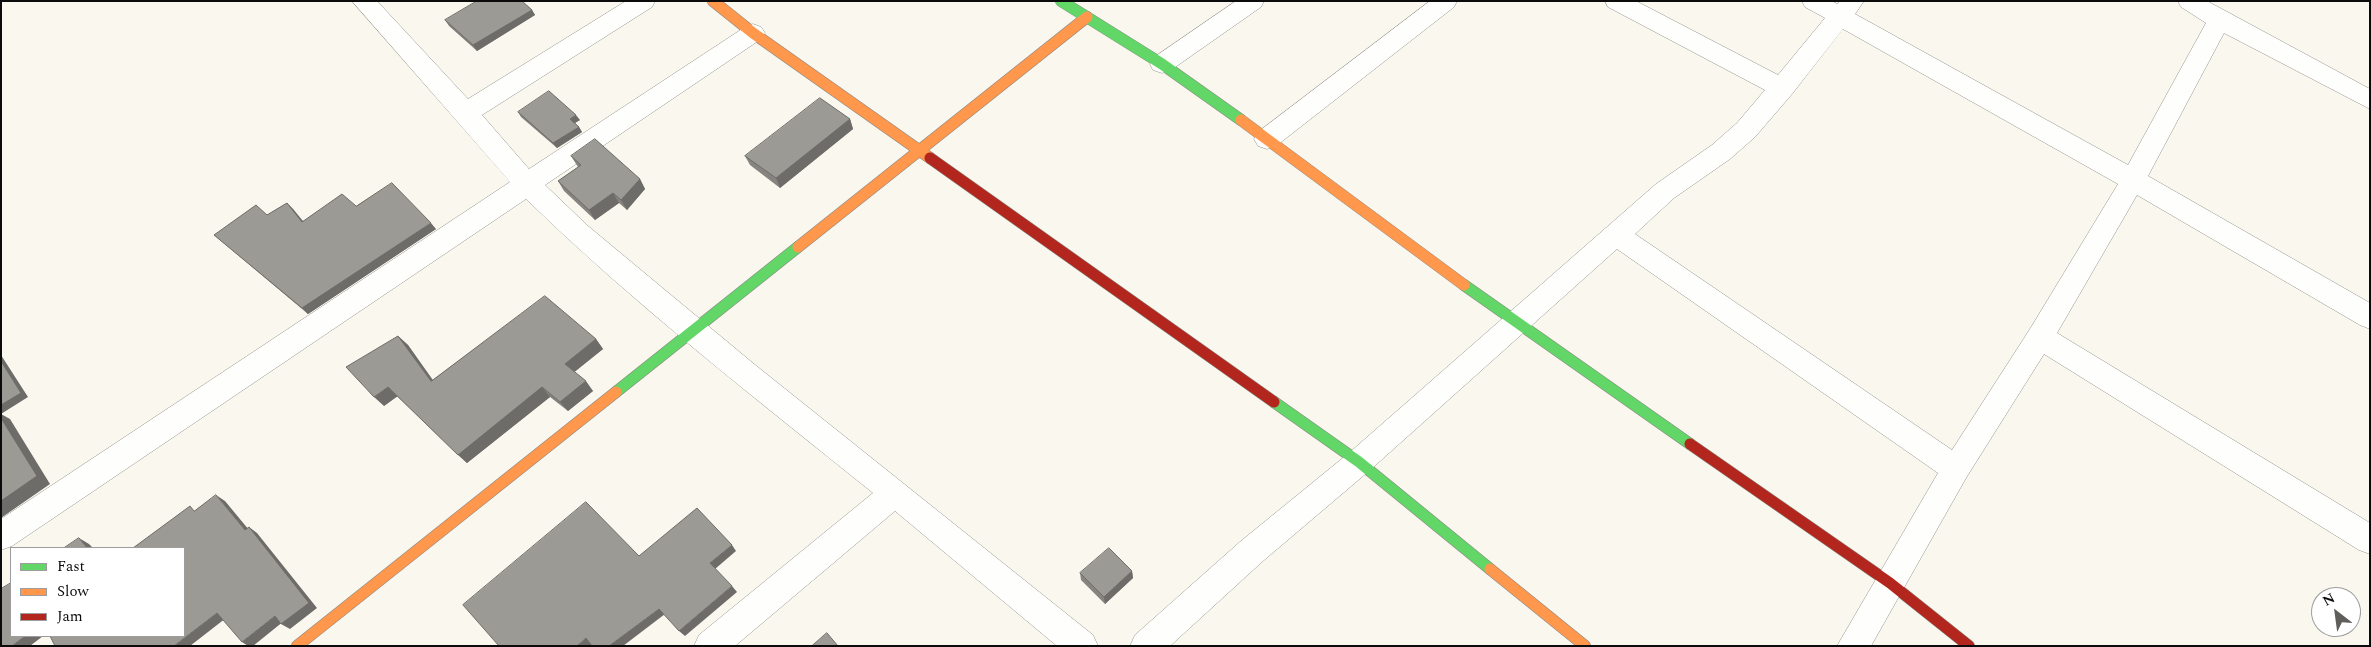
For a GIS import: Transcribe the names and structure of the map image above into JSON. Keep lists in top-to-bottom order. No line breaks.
{"legend":["Fast","Slow","Jam"],"north":"top left"}
